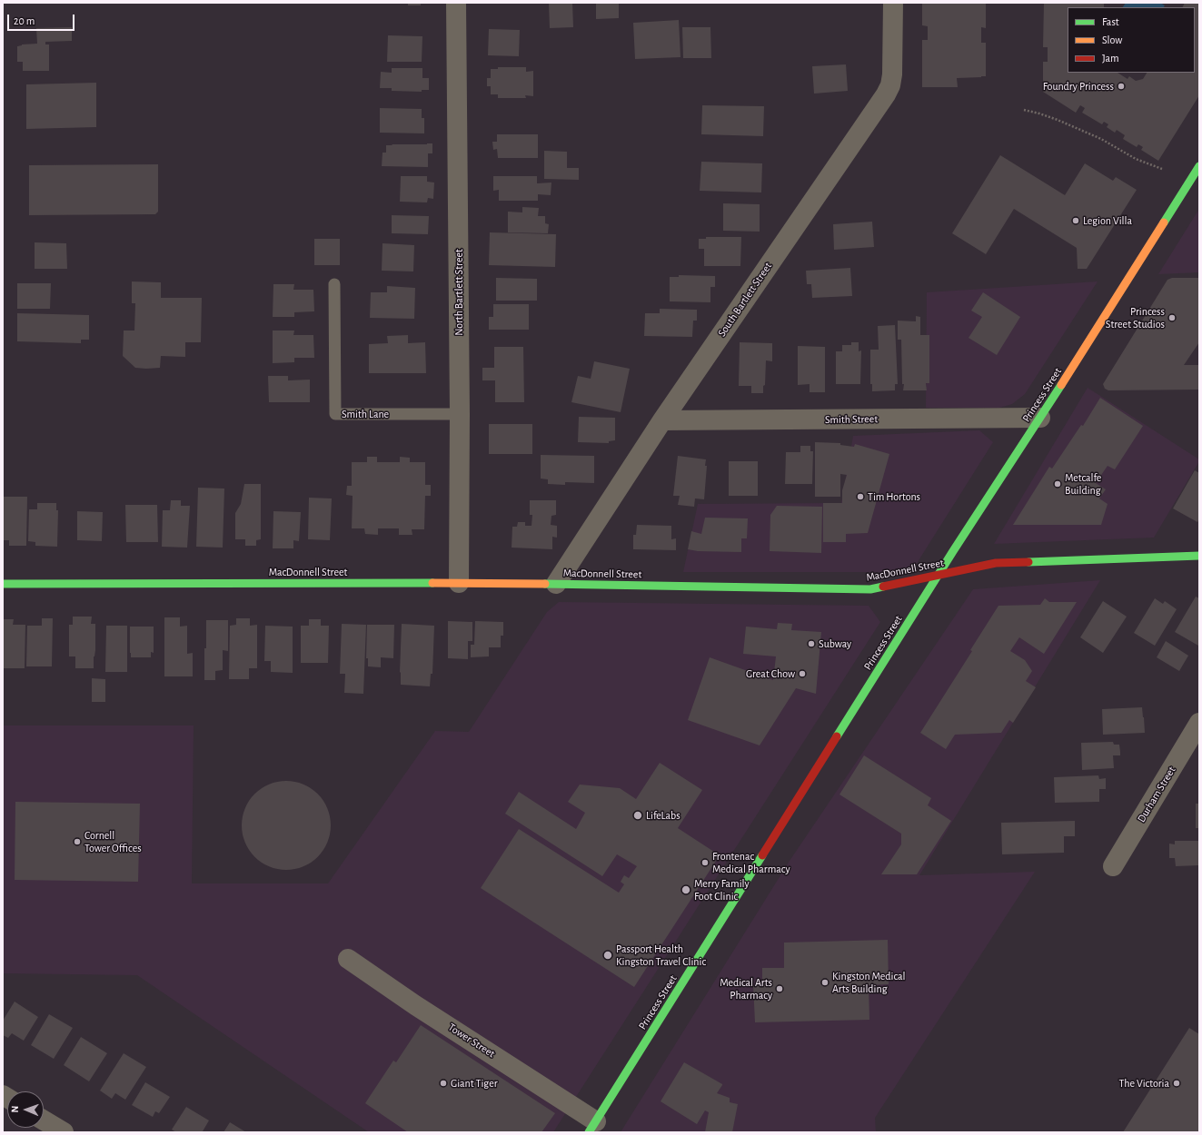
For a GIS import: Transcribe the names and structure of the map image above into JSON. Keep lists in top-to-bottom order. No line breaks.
{"streets":{"street":["North Bartlett Street","South Bartlett Street","Princess Street","Smith Street","MacDonnell Street","Durham Street","Tower Street"],"lane":["Smith Lane"]},"crossings":[["North Bartlett Street","Smith Lane"],["North Bartlett Street","MacDonnell Street"],["South Bartlett Street","Smith Street"],["South Bartlett Street","MacDonnell Street"],["Princess Street","Smith Street"],["Princess Street","MacDonnell Street"],["Princess Street","Tower Street"]],"places":["Foundry Princess","Legion Villa","Princess Street Studios","Metcalfe Building","Tim Hortons","Subway","Great Chow","LifeLabs","Cornell Tower Offices","Frontenac Medical Pharmacy","Merry Family Foot Clinic","Passport Health Kingston Travel Clinic","Kingston Medical Arts Building","Medical Arts Pharmacy","Giant Tiger","The Victoria"],"legend":["Fast","Slow","Jam"],"scale_bar":"20 m","north":"left"}
